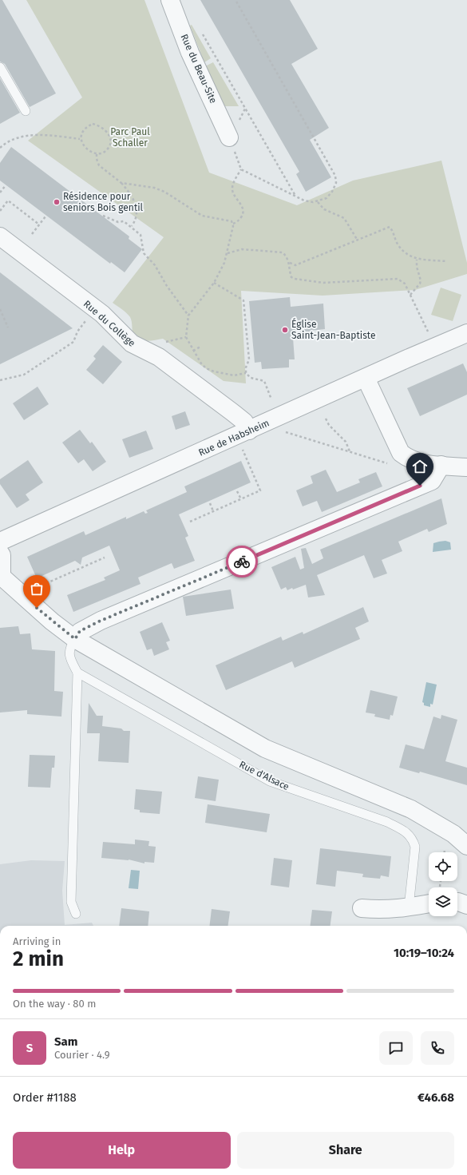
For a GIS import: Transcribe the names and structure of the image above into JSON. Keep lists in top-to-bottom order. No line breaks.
{"streets":{"street":["Rue du Beau-Site","Rue du Collège","Rue de Habsheim"],"lane":["Rue d'Alsace"]},"crossings":[["Rue du Collège","Rue de Habsheim"]],"parks":["Parc Paul Schaller"],"places":["Résidence pour seniors Bois gentil","Église Saint-Jean-Baptiste"],"page":{"heading":["2 min","Arriving in","10:19–10:24"],"panel":["Sam","Courier · 4.9","Order #1188","€46.68"],"bar":"On the way · 80 m","round":"S","buttons":["Help","Share"]}}
